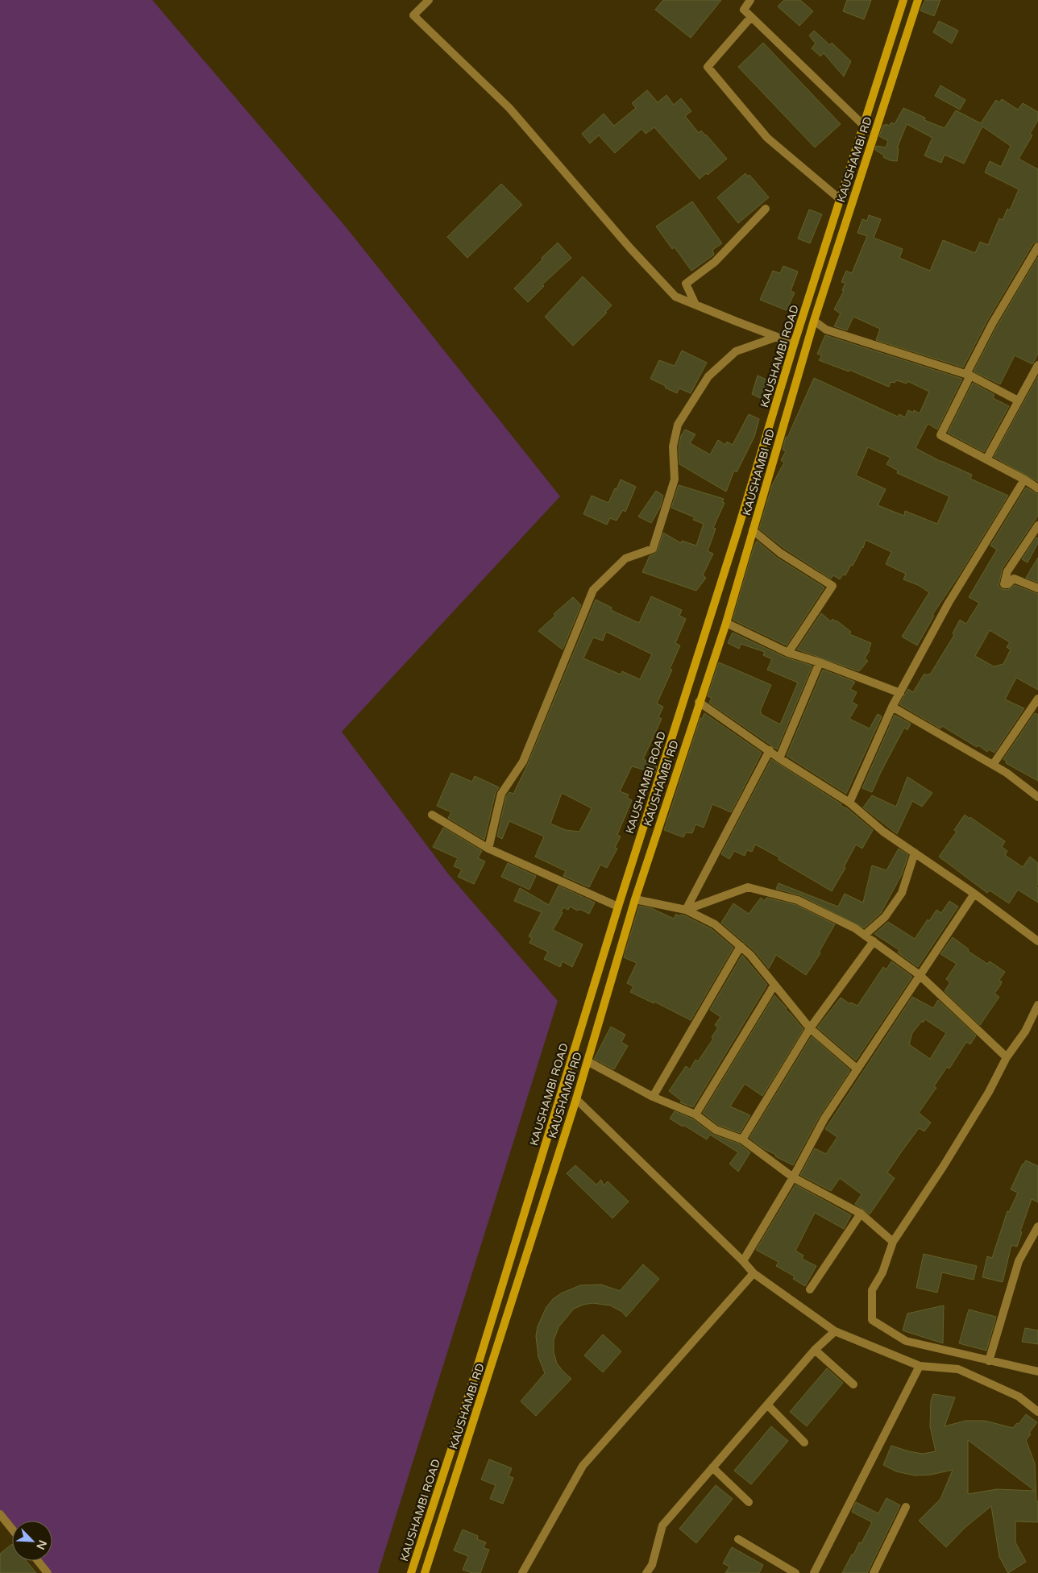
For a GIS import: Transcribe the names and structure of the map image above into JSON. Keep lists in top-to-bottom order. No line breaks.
{"streets":{"main road":["KAUSHAMBI RD","KAUSHAMBI ROAD"]},"north":"bottom right"}
